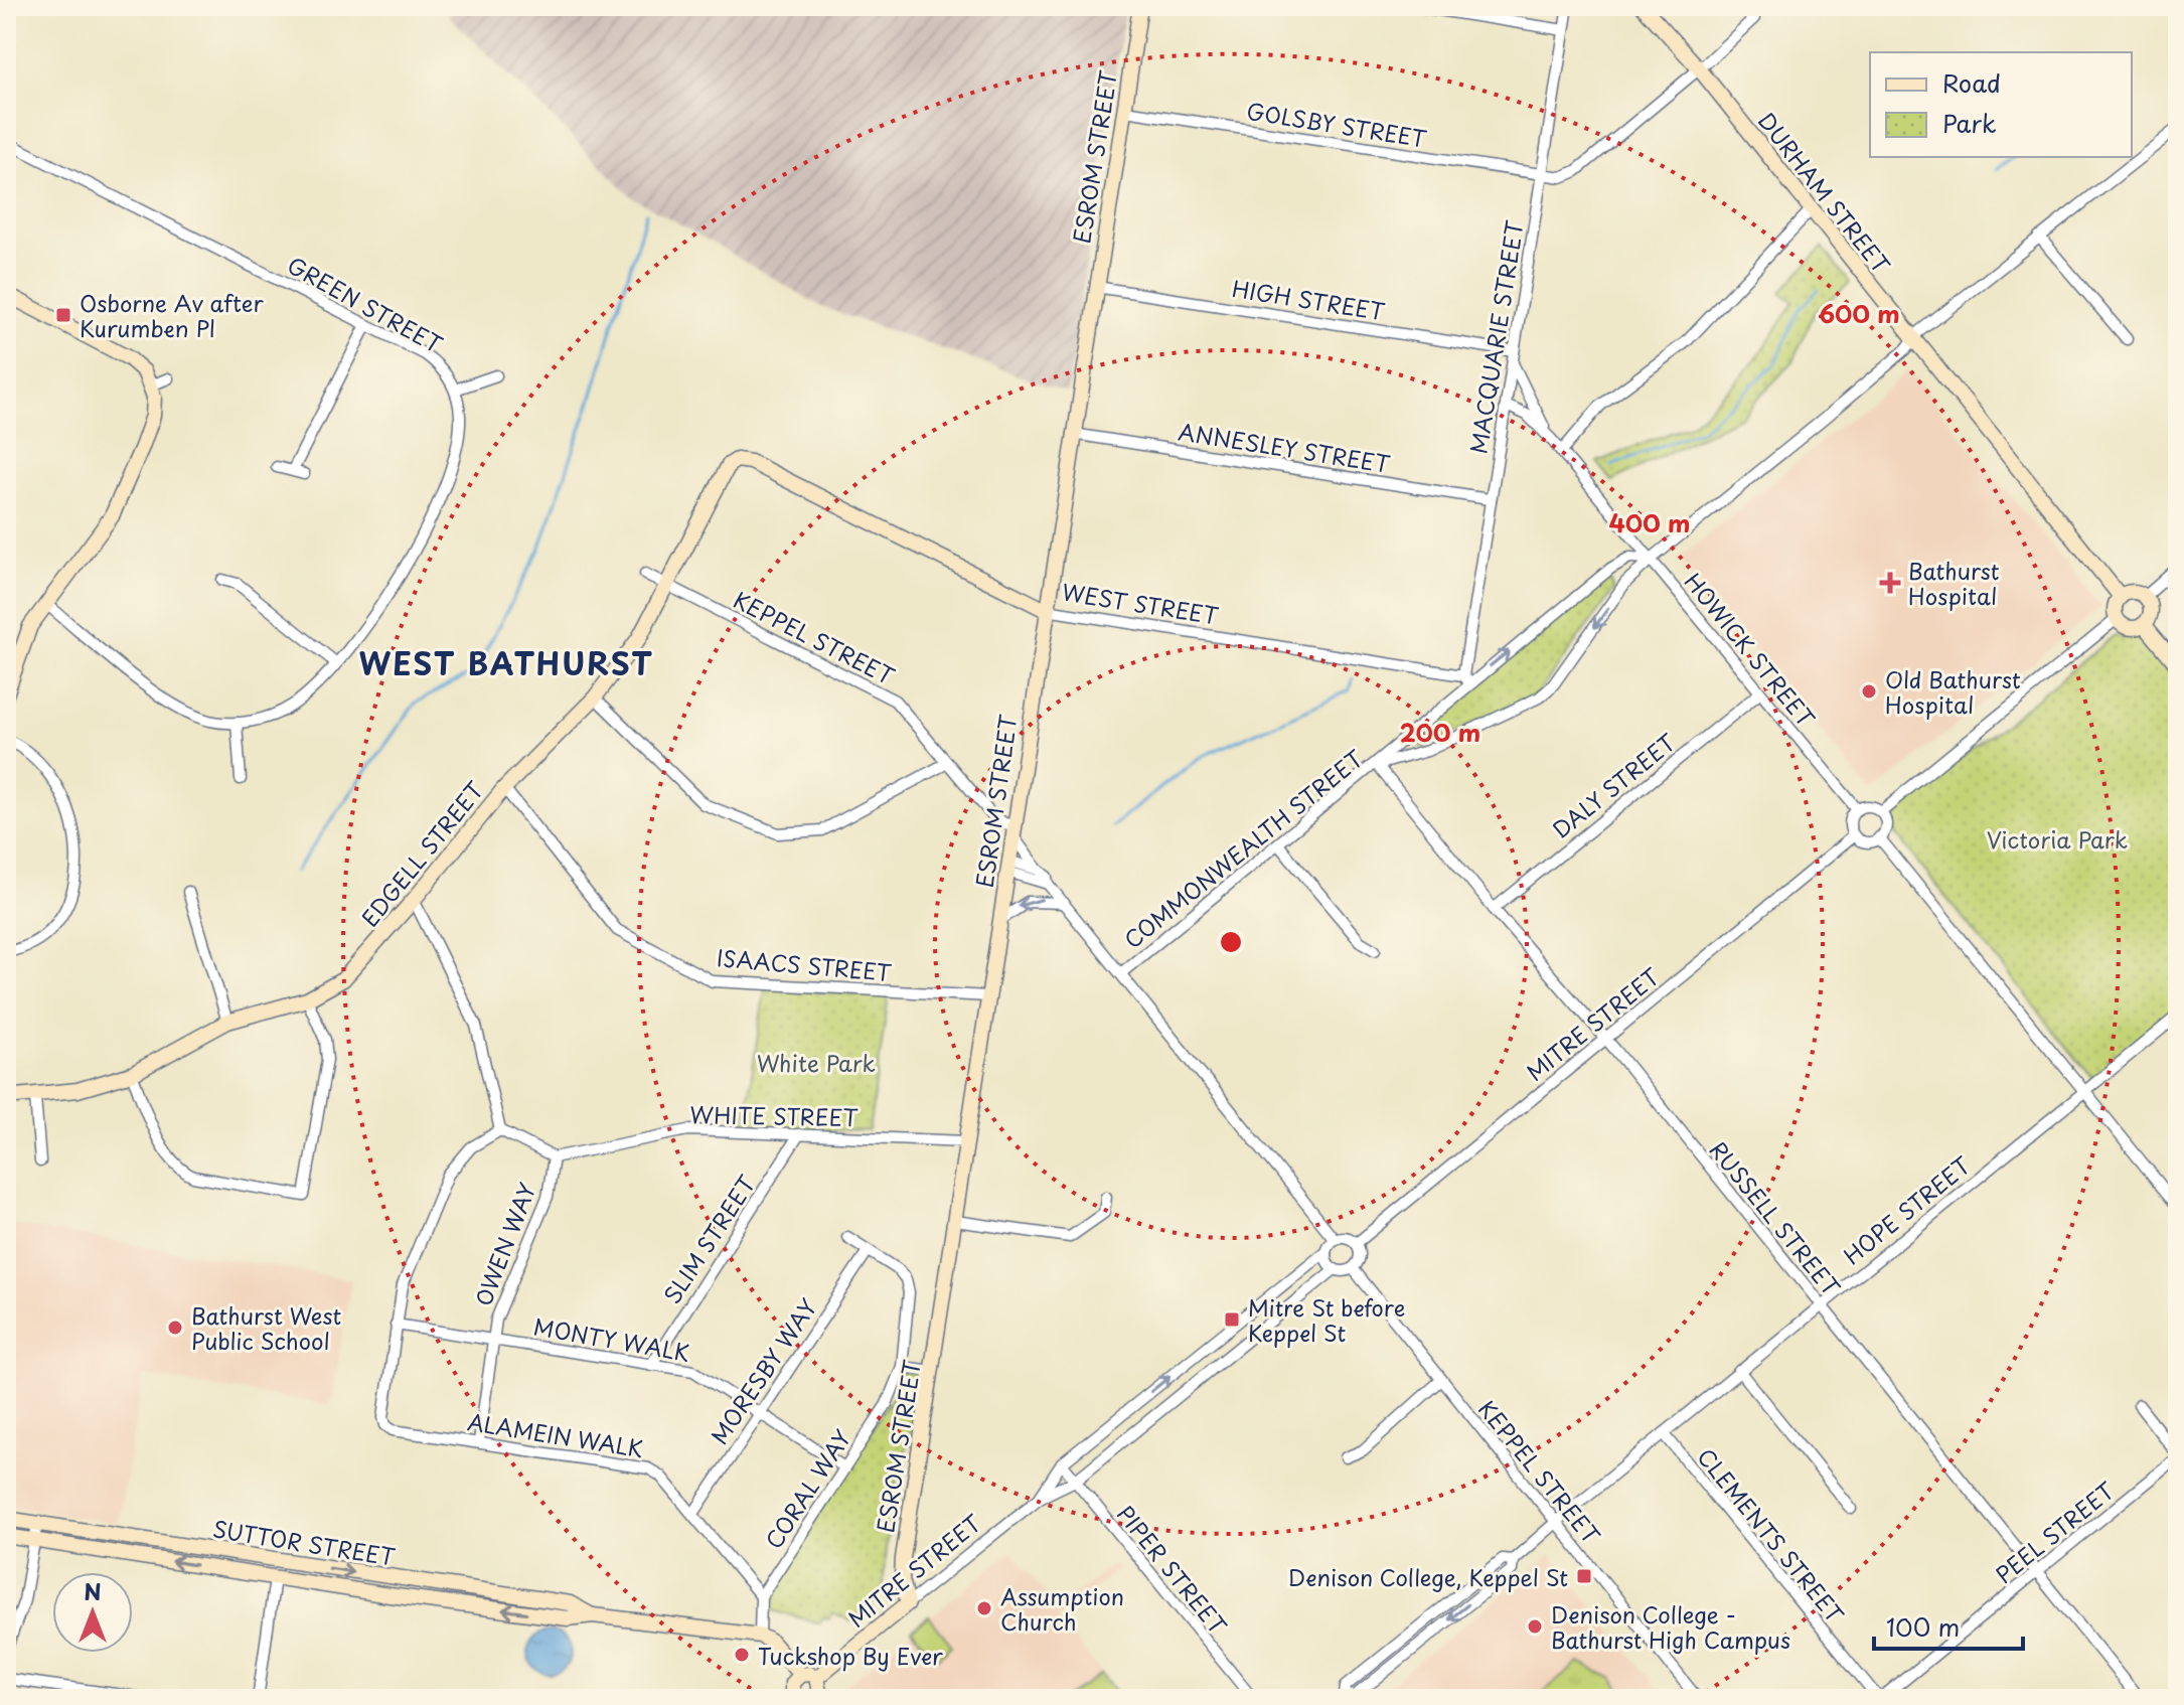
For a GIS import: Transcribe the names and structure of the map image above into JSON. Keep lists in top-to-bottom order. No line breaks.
{"streets":{"street":["GOLSBY STREET","ESROM STREET","DURHAM STREET","HIGH STREET","GREEN STREET","MACQUARIE STREET","ANNESLEY STREET","WEST STREET","KEPPEL STREET","HOWICK STREET","DALY STREET","COMMONWEALTH STREET","EDGELL STREET","ISAACS STREET","MITRE STREET","WHITE STREET","HOPE STREET","RUSSELL STREET","SLIM STREET","OWEN WAY","MONTY WALK","MORESBY WAY","ALAMEIN WALK","CORAL WAY","PEEL STREET","CLEMENTS STREET","SUTTOR STREET","PIPER STREET"]},"crossings":[["GOLSBY STREET","ESROM STREET"],["GOLSBY STREET","MACQUARIE STREET"],["ESROM STREET","HIGH STREET"],["ESROM STREET","ANNESLEY STREET"],["ESROM STREET","WEST STREET"],["ESROM STREET","KEPPEL STREET"],["ESROM STREET","ISAACS STREET"],["ESROM STREET","MITRE STREET"],["ESROM STREET","WHITE STREET"],["DURHAM STREET","COMMONWEALTH STREET"],["HIGH STREET","MACQUARIE STREET"],["HIGH STREET","HOWICK STREET"],["MACQUARIE STREET","ANNESLEY STREET"],["MACQUARIE STREET","WEST STREET"],["MACQUARIE STREET","HOWICK STREET"],["MACQUARIE STREET","COMMONWEALTH STREET"],["WEST STREET","COMMONWEALTH STREET"],["WEST STREET","EDGELL STREET"],["KEPPEL STREET","COMMONWEALTH STREET"],["KEPPEL STREET","EDGELL STREET"],["KEPPEL STREET","MITRE STREET"],["KEPPEL STREET","HOPE STREET"],["HOWICK STREET","DALY STREET"],["HOWICK STREET","COMMONWEALTH STREET"],["HOWICK STREET","MITRE STREET"],["DALY STREET","RUSSELL STREET"],["COMMONWEALTH STREET","RUSSELL STREET"],["EDGELL STREET","ISAACS STREET"],["MITRE STREET","RUSSELL STREET"],["MITRE STREET","PIPER STREET"],["WHITE STREET","SLIM STREET"],["WHITE STREET","OWEN WAY"],["HOPE STREET","RUSSELL STREET"],["HOPE STREET","CLEMENTS STREET"],["RUSSELL STREET","PEEL STREET"],["SLIM STREET","MONTY WALK"],["OWEN WAY","MONTY WALK"],["OWEN WAY","ALAMEIN WALK"],["MONTY WALK","MORESBY WAY"],["MONTY WALK","ALAMEIN WALK"],["MONTY WALK","CORAL WAY"],["MORESBY WAY","ALAMEIN WALK"],["MORESBY WAY","CORAL WAY"],["ALAMEIN WALK","CORAL WAY"],["PEEL STREET","CLEMENTS STREET"]],"districts":["WEST BATHURST"],"parks":["Victoria Park","White Park"],"places":{"transit":["Osborne Av after Kurumben Pl","Mitre St before Keppel St","Denison College, Keppel St"],"health":["Bathurst Hospital"],"other":["Old Bathurst Hospital","Bathurst West Public School","Assumption Church","Denison College - Bathurst High Campus","Tuckshop By Ever"]},"legend":["Road","Park"],"scale_bar":"100 m","north":"top","rings":["600 m","400 m","200 m"]}
